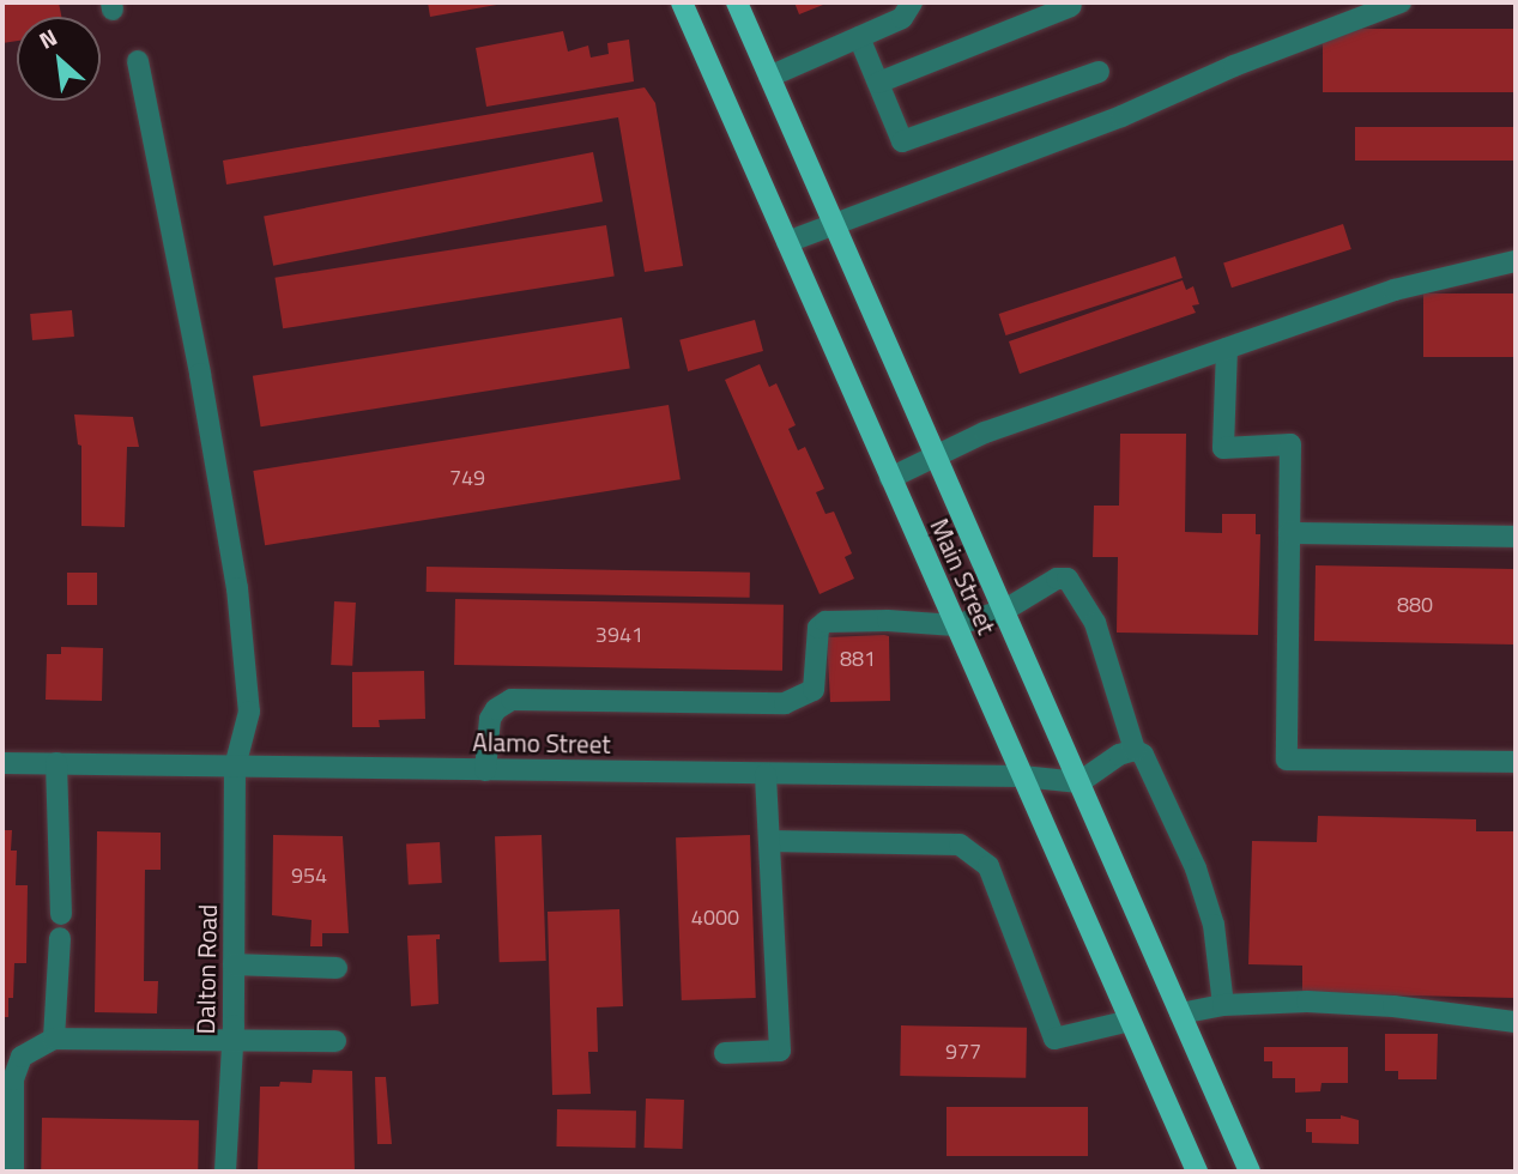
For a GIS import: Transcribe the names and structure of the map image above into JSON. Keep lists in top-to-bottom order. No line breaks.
{"streets":{"main road":["Main Street"],"street":["Alamo Street","Dalton Road"]},"crossings":[["Main Street","Alamo Street"],["Alamo Street","Dalton Road"]],"house_numbers":["749","880","3941","881","954","4000","977"],"north":"top left"}
